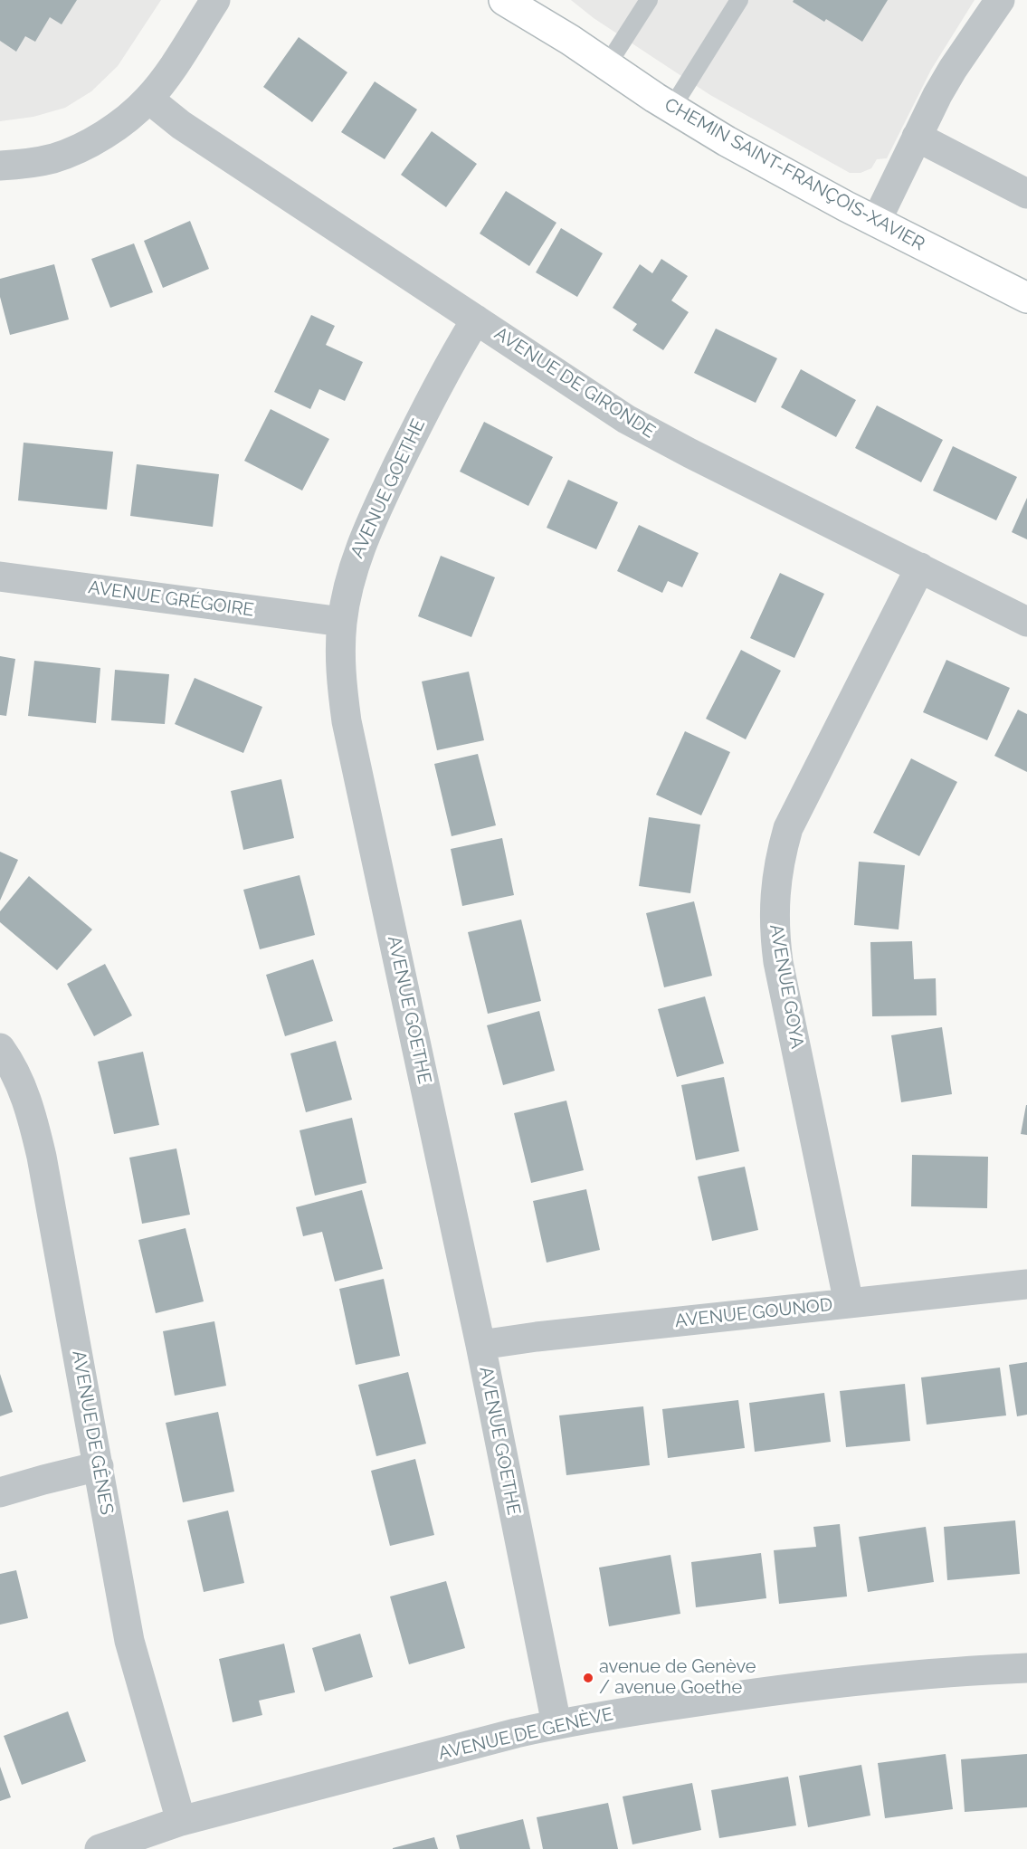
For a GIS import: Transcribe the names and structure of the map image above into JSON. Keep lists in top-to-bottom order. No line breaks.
{"streets":{"street":["CHEMIN SAINT-FRANÇOIS-XAVIER","AVENUE DE GIRONDE","AVENUE GOETHE","AVENUE GRÉGOIRE","AVENUE GOYA","AVENUE GOUNOD","AVENUE DE GÊNES","AVENUE DE GENÈVE"]},"crossings":[["AVENUE DE GIRONDE","AVENUE GOETHE"],["AVENUE DE GIRONDE","AVENUE GOYA"],["AVENUE GOETHE","AVENUE GRÉGOIRE"],["AVENUE GOETHE","AVENUE GOUNOD"],["AVENUE GOETHE","AVENUE DE GENÈVE"],["AVENUE GOYA","AVENUE GOUNOD"],["AVENUE DE GÊNES","AVENUE DE GENÈVE"]],"places":["avenue de Genève / avenue Goethe"]}
